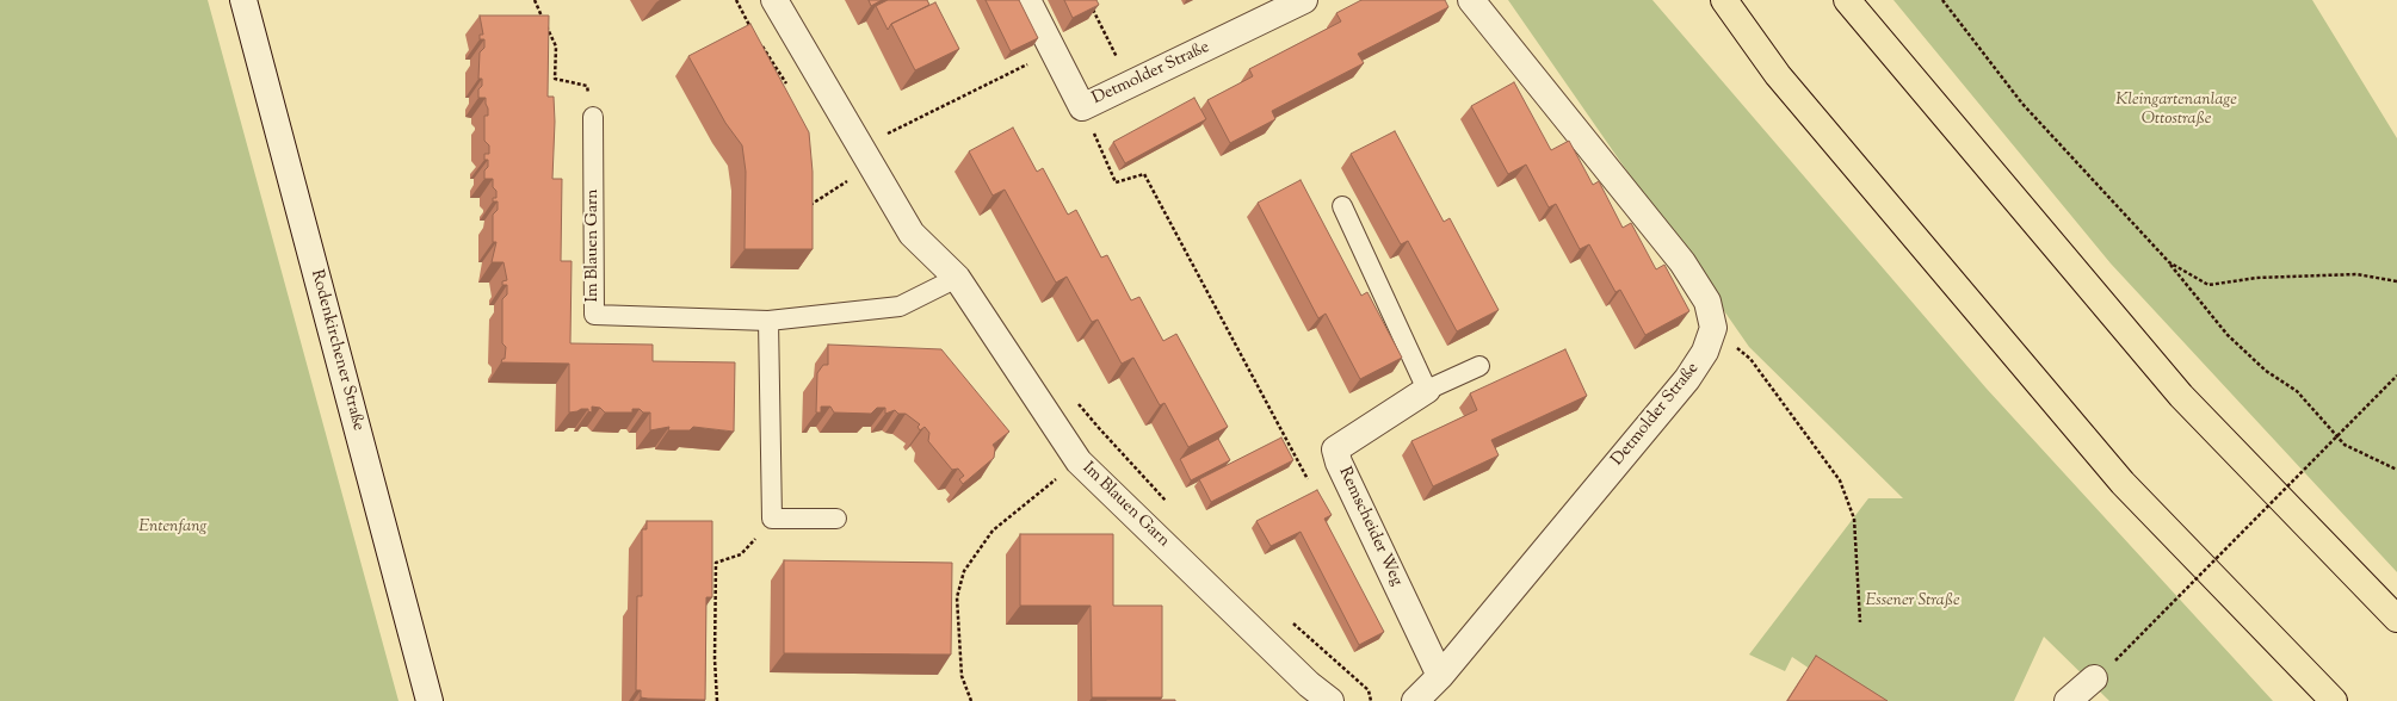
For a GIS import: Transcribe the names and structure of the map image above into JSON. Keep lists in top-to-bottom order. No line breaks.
{"streets":{"street":["Detmolder Straße","Im Blauen Garn","Rodenkirchener Straße","Remscheider Weg"]},"crossings":[["Detmolder Straße","Remscheider Weg"]],"parks":["Kleingartenanlage Ottostraße","Entenfang","Essener Straße"]}
